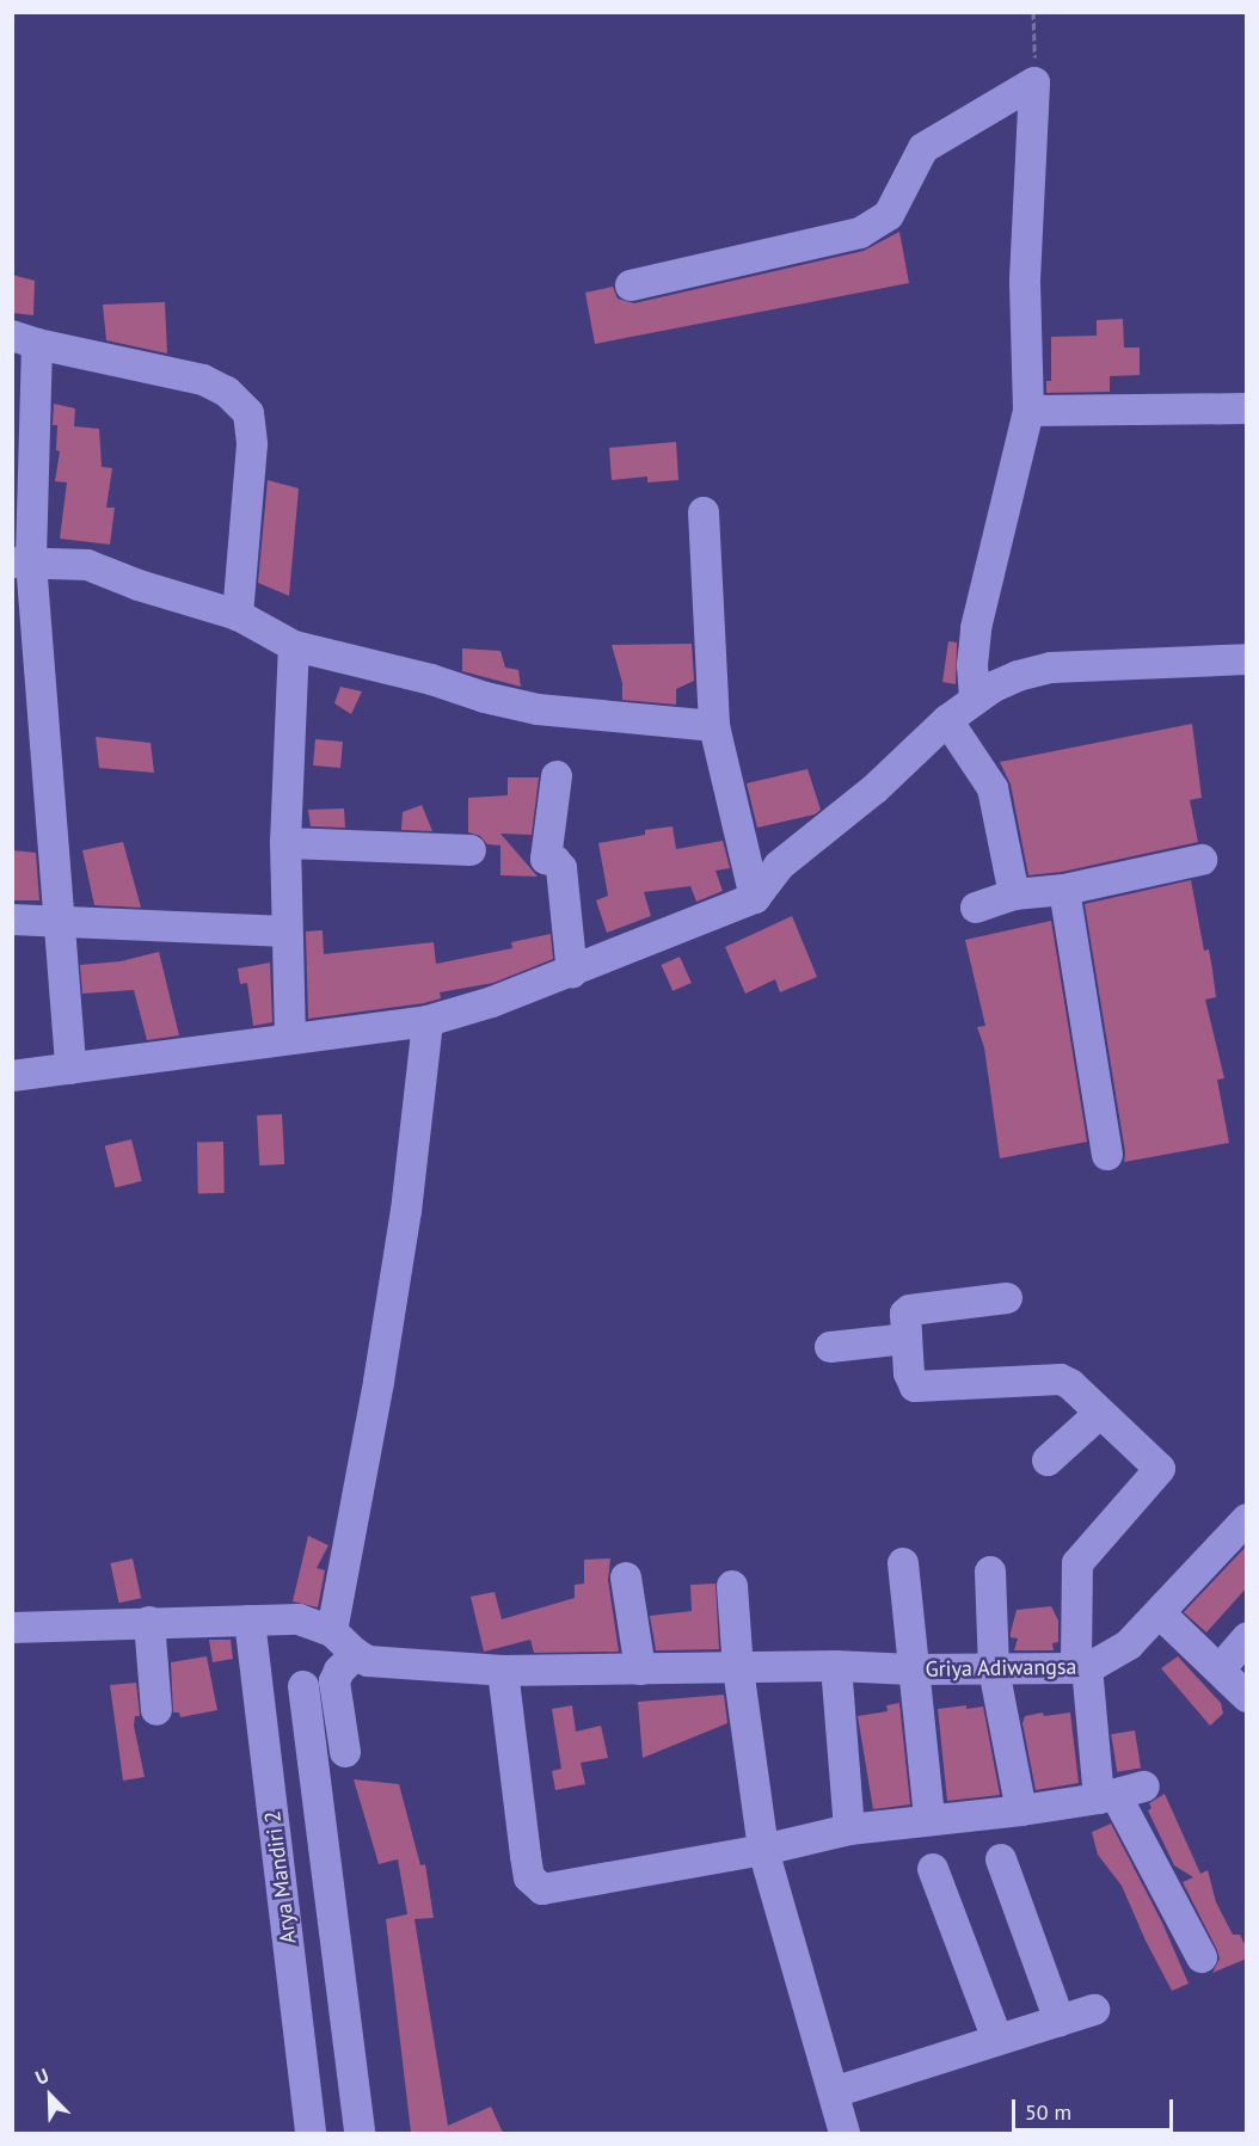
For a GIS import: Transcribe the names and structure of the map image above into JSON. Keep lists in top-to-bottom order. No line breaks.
{"streets":{"street":["Griya Adiwangsa","Arya Mandiri 2"]},"scale_bar":"50 m","north":"top left"}
